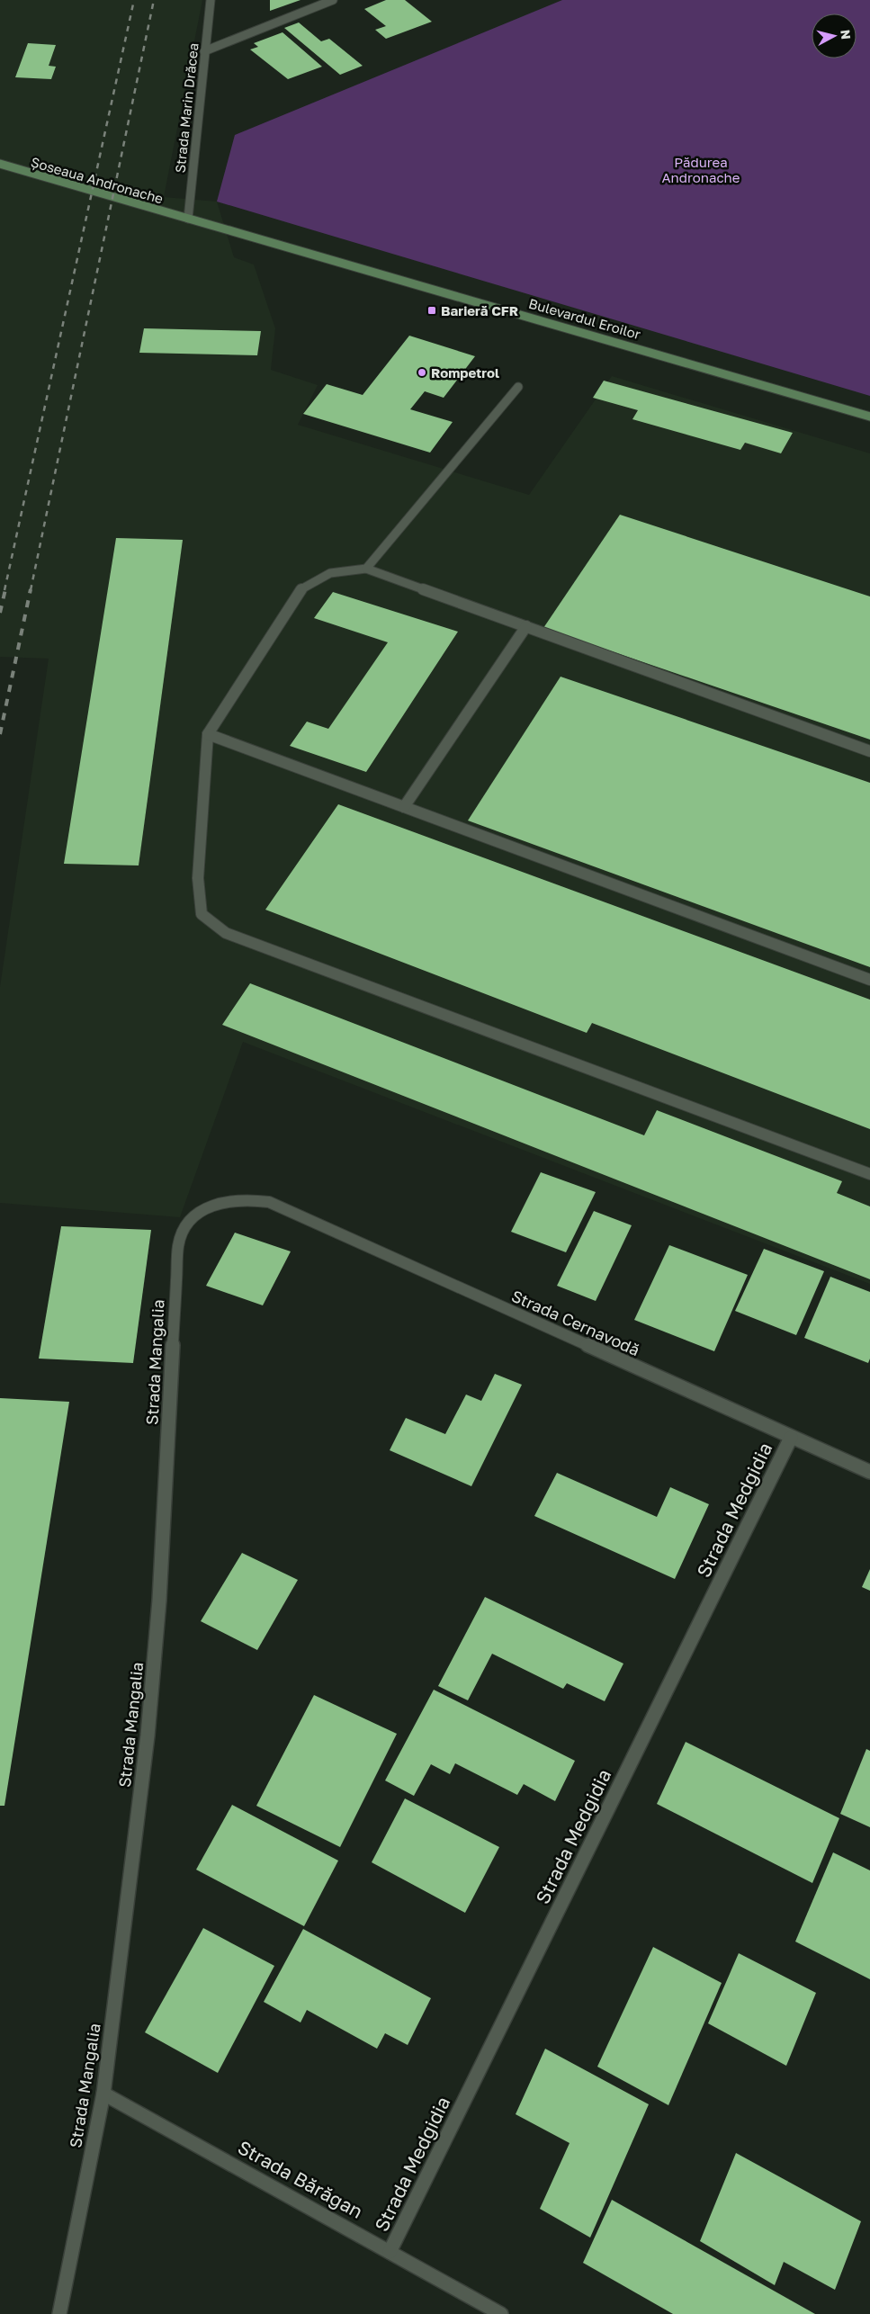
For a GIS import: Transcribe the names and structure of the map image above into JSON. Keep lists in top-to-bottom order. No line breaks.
{"streets":{"main road":["Șoseaua Andronache","Bulevardul Eroilor"],"street":["Strada Marin Drăcea","Strada Cernavodă","Strada Mangalia","Strada Medgidia","Strada Bărăgan"]},"crossings":[["Strada Marin Drăcea","Șoseaua Andronache"],["Strada Marin Drăcea","Bulevardul Eroilor"],["Șoseaua Andronache","Bulevardul Eroilor"],["Strada Cernavodă","Strada Mangalia"],["Strada Cernavodă","Strada Medgidia"],["Strada Mangalia","Strada Bărăgan"],["Strada Medgidia","Strada Bărăgan"]],"parks":["Pădurea Andronache"],"places":{"transit":["Barieră CFR"],"other":["Rompetrol"]},"north":"right"}
